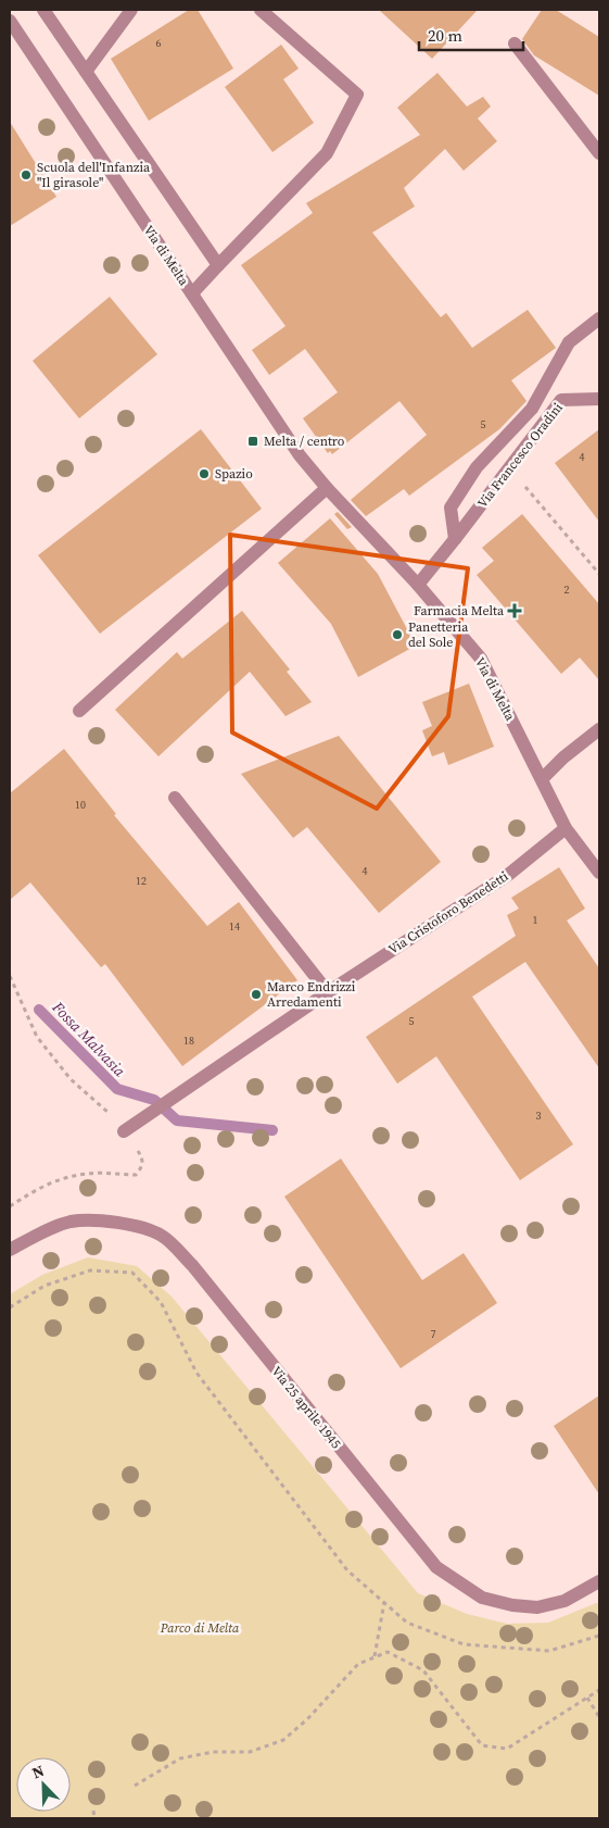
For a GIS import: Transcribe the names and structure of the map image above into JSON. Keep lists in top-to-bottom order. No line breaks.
{"streets":{"street":["Via di Melta","Via Francesco Oradini","Via Cristoforo Benedetti","Via 25 aprile 1945"]},"crossings":[["Via di Melta","Via Francesco Oradini"],["Via di Melta","Via Cristoforo Benedetti"]],"water":["Fossa Malvasia"],"parks":["Parco di Melta"],"places":{"other":["Scuola dell'Infanzia \"Il girasole\"","Spazio","Panetteria del Sole","Marco Endrizzi Arredamenti"],"transit":["Melta / centro"],"health":["Farmacia Melta"]},"house_numbers":["6","5","4","2","10","4","12","1","14","5","18","3","7"],"scale_bar":"20 m","north":"top left"}
